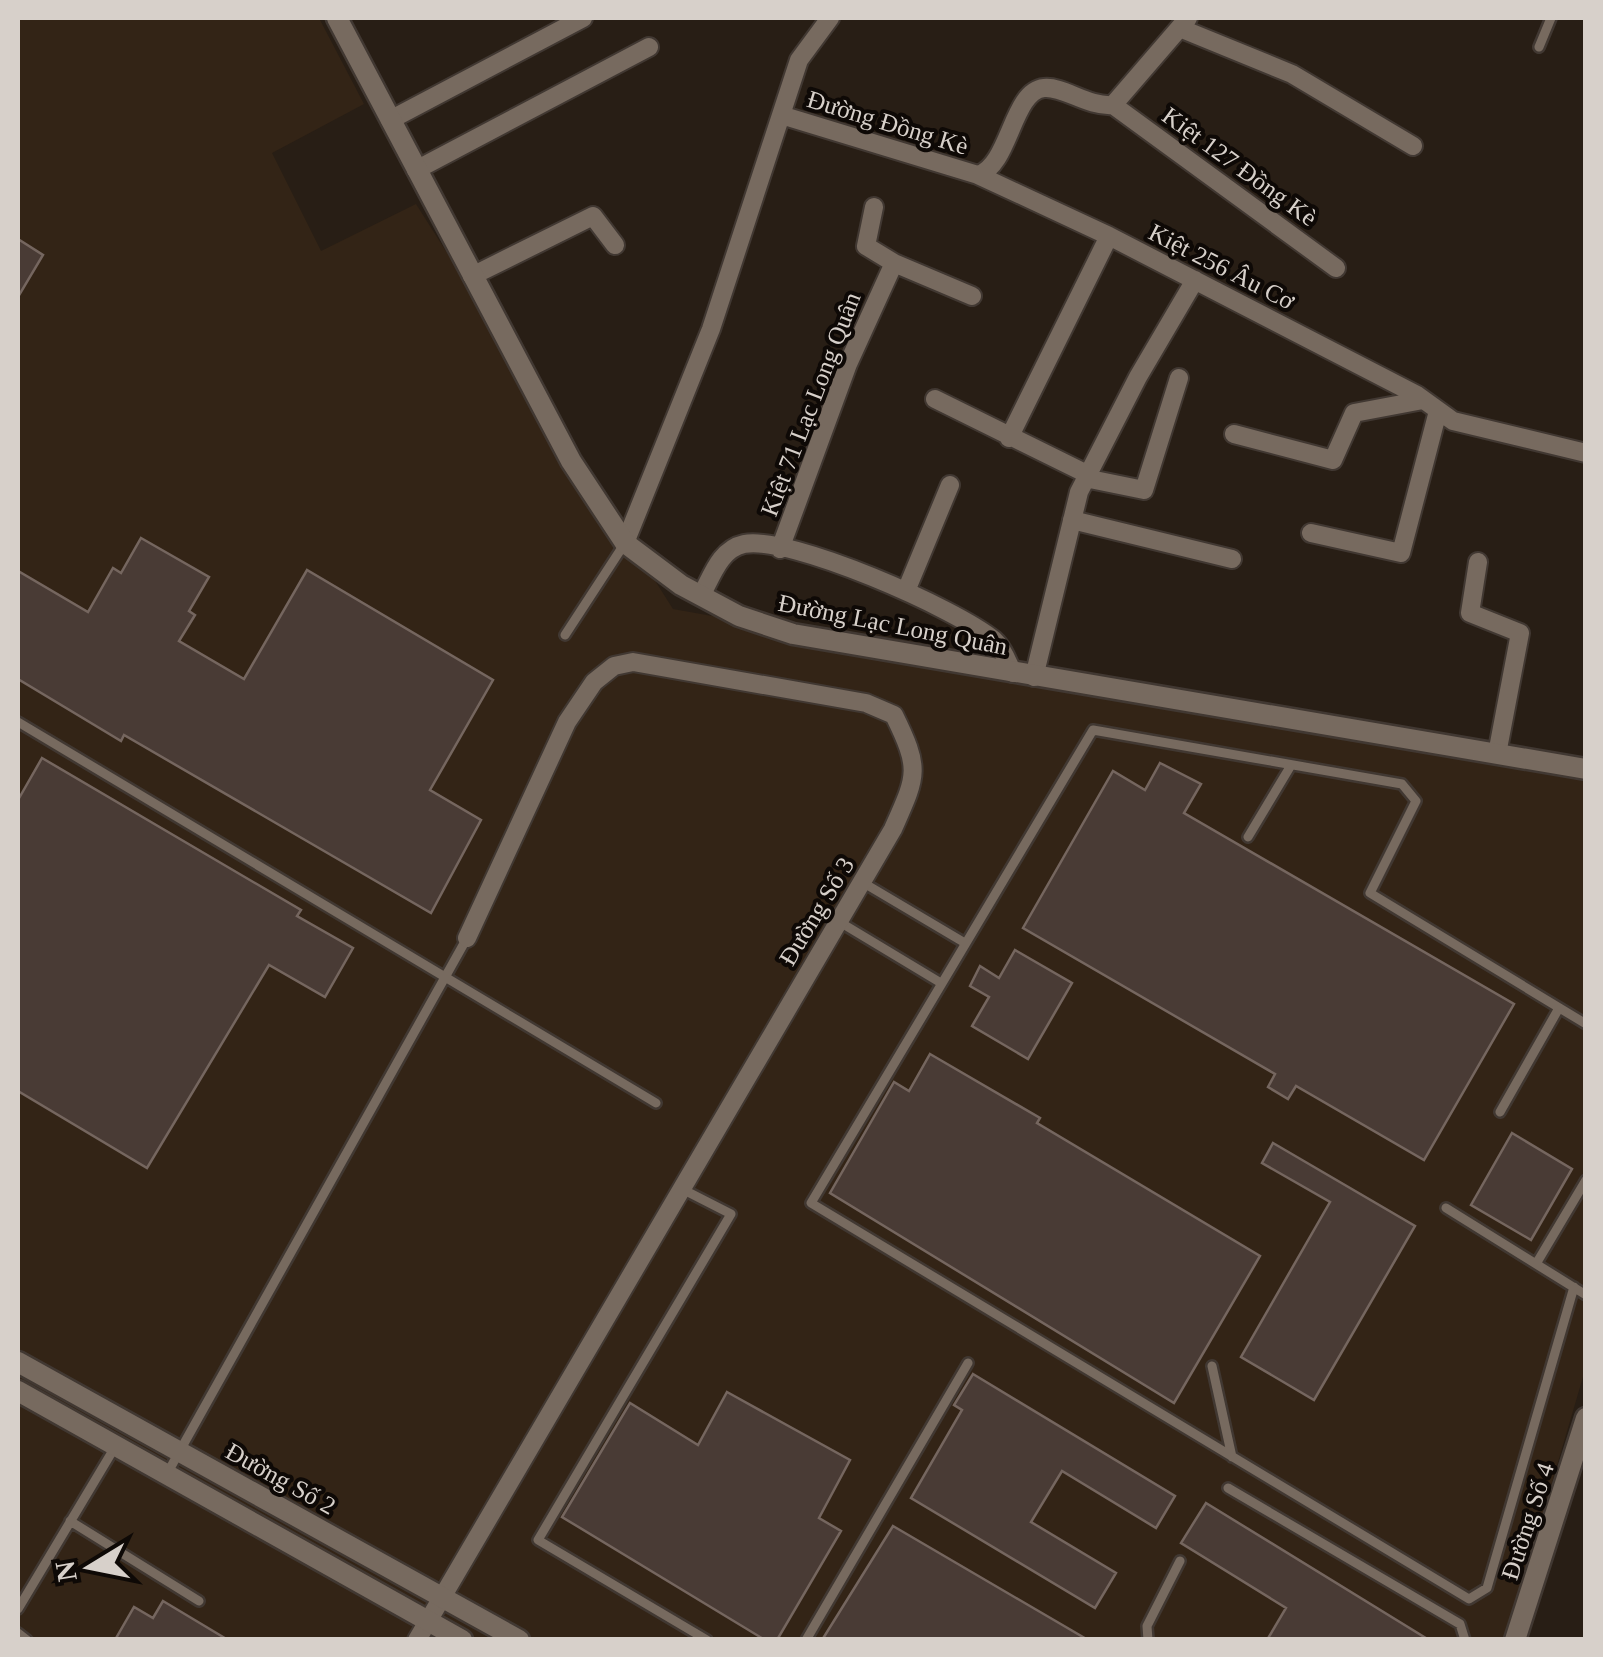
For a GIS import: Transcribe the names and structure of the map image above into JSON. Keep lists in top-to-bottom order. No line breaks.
{"streets":{"street":["Đường Đồng Kè","Kiệt 127 Đồng Kè","Kiệt 256 Âu Cơ","Kiệt 71 Lạc Long Quân","Đường Lạc Long Quân","Đường Số 3","Đường Số 2","Đường Số 4"]},"crossings":[["Đường Đồng Kè","Kiệt 127 Đồng Kè"],["Đường Đồng Kè","Kiệt 256 Âu Cơ"],["Đường Đồng Kè","Đường Lạc Long Quân"],["Kiệt 71 Lạc Long Quân","Đường Lạc Long Quân"],["Đường Số 3","Đường Số 2"]],"north":"left"}
